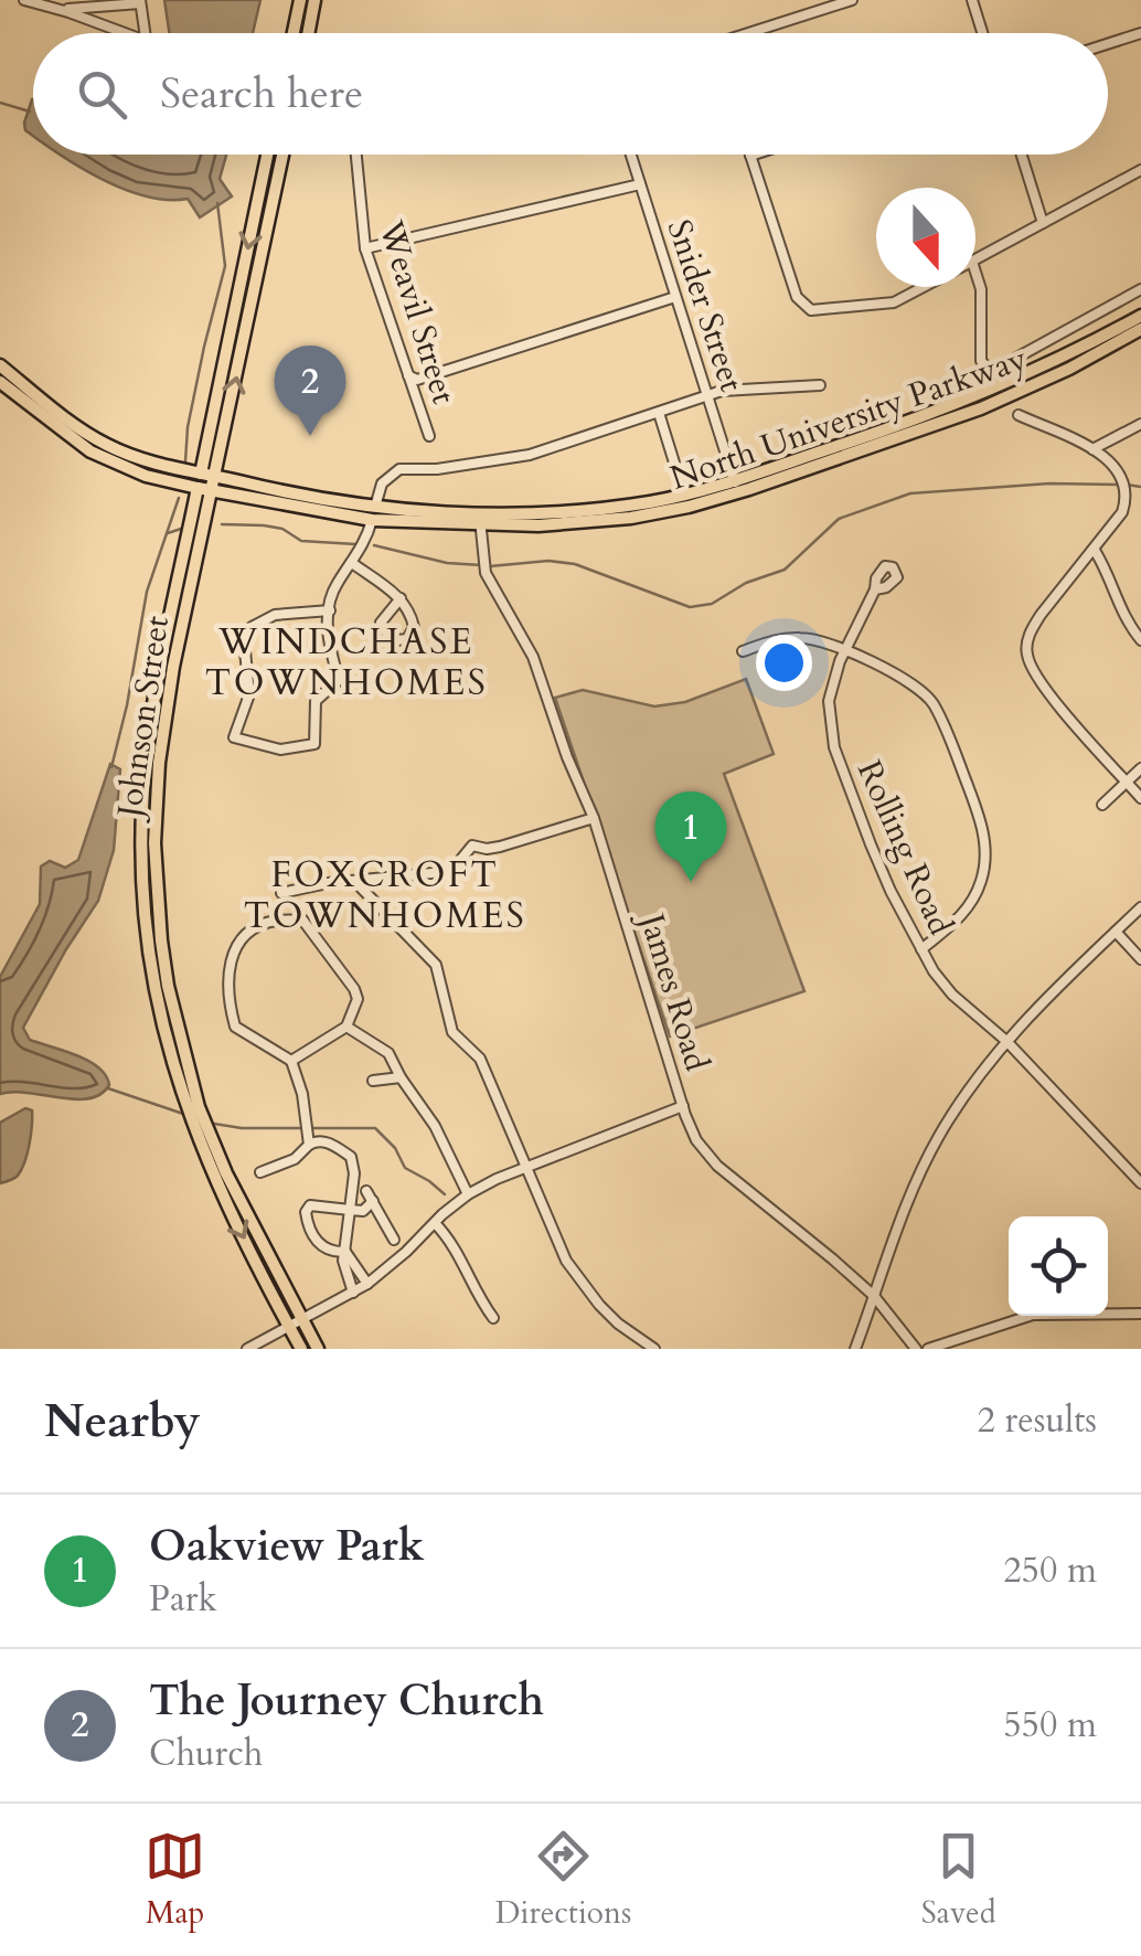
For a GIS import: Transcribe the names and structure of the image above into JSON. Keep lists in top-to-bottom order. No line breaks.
{"streets":{"main road":["North University Parkway","Johnson Street"],"street":["Snider Street","Weavil Street","Rolling Road","James Road"]},"crossings":[["Snider Street","North University Parkway"],["North University Parkway","Johnson Street"],["North University Parkway","James Road"]],"districts":["WINDCHASE TOWNHOMES","FOXCROFT TOWNHOMES"],"north":"bottom","page":{"search":"Search here","pins":["2","1"],"heading":["Nearby","2 results"],"list":[{"mark":"1","name":"Oakview Park","note":"Park","value":"250 m"},{"mark":"2","name":"The Journey Church","note":"Church","value":"550 m"}],"nav":["Map","Directions","Saved"]}}
